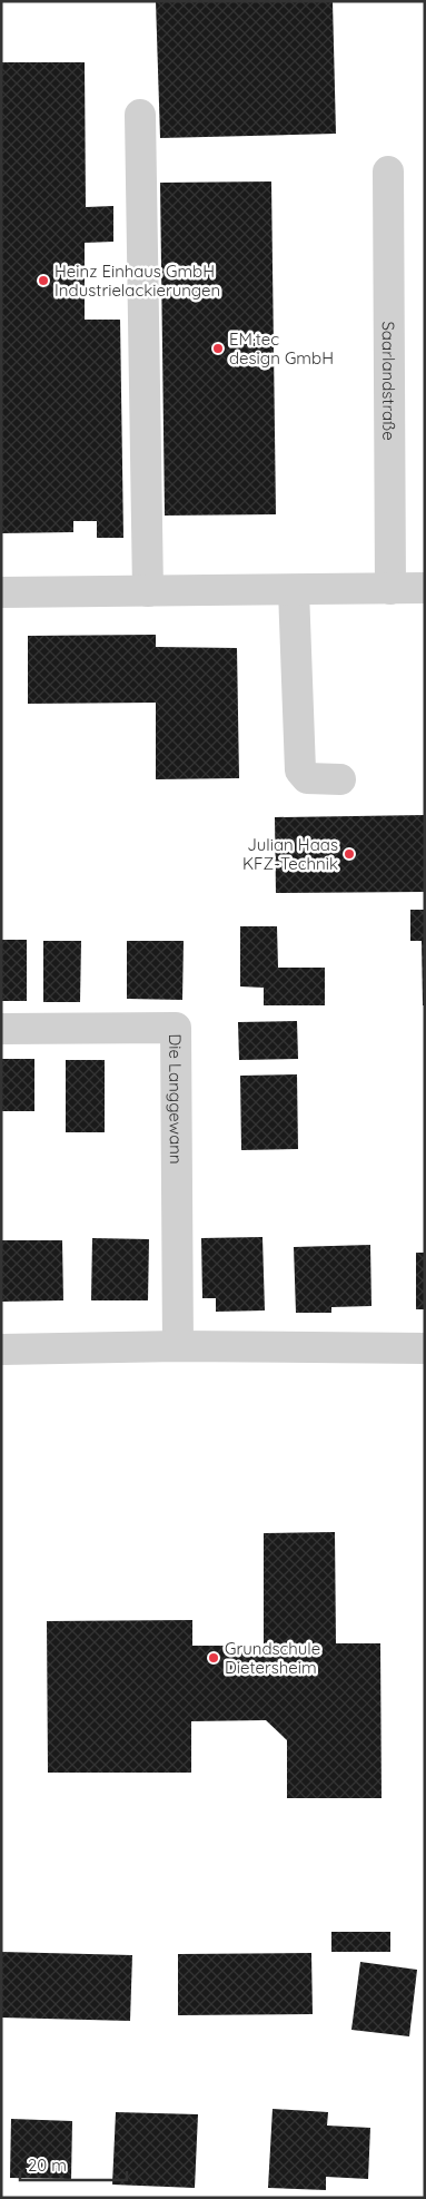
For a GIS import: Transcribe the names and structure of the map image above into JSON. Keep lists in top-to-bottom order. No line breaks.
{"streets":{"street":["Saarlandstraße","Die Langgewann"]},"places":["Heinz Einhaus GmbH Industrielackierungen","EM.tec design GmbH","Julian Haas KFZ-Technik","Grundschule Dietersheim"],"scale_bar":"20 m"}
